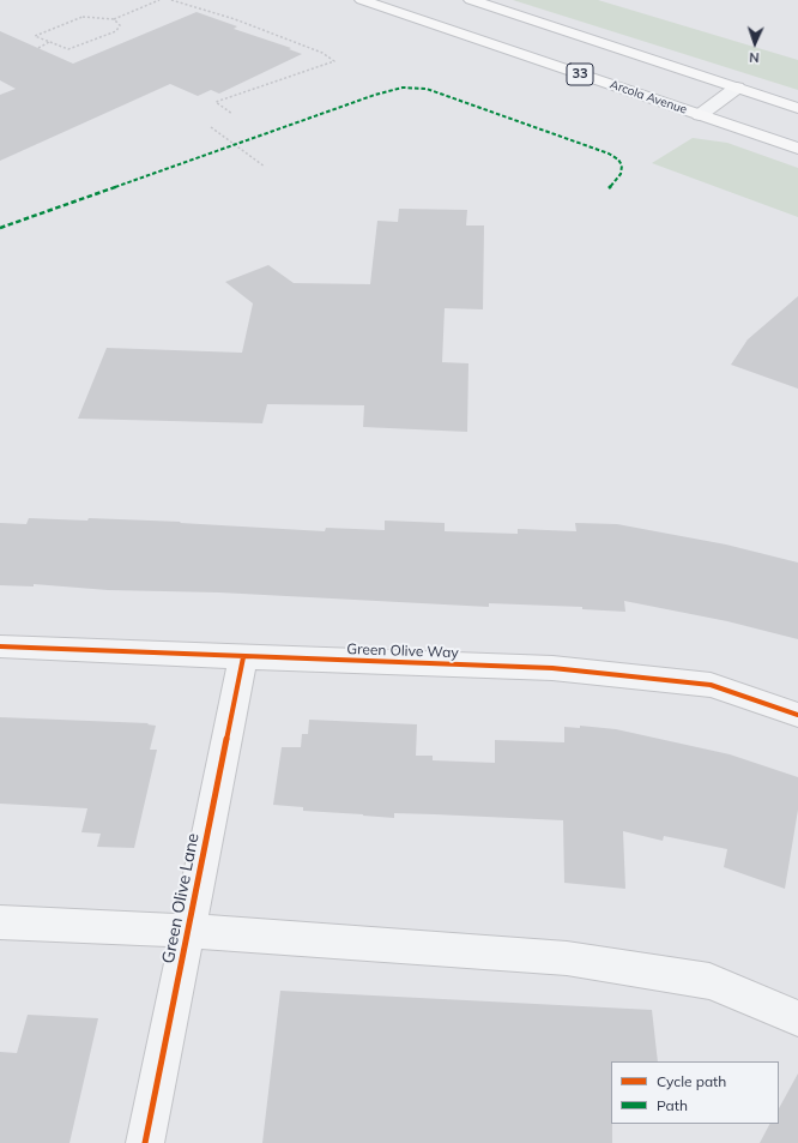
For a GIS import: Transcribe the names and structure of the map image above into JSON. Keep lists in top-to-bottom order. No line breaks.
{"streets":{"main road":["33","Arcola Avenue"],"street":["Green Olive Way","Green Olive Lane"]},"crossings":[["Green Olive Way","Green Olive Lane"]],"legend":["Cycle path","Path"],"north":"bottom"}
